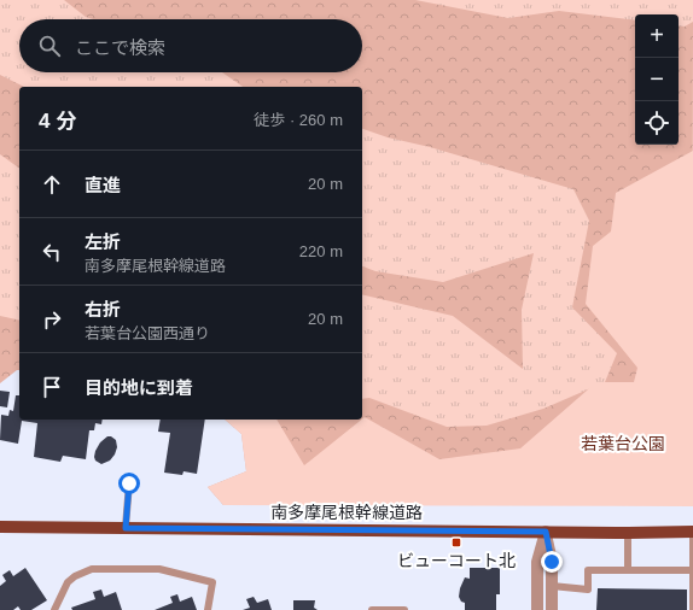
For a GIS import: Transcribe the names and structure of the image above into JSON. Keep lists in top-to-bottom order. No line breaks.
{"streets":{"main road":["南多摩尾根幹線道路"]},"parks":["若葉台公園"],"places":{"transit":["ビューコート北"]},"page":{"map_buttons":["+","−"],"search":"ここで検索","heading":["4 分","徒歩 · 260 m"],"list":[["直進","20 m"],["左折","南多摩尾根幹線道路","220 m"],["右折","若葉台公園西通り","20 m"],"目的地に到着"]}}
